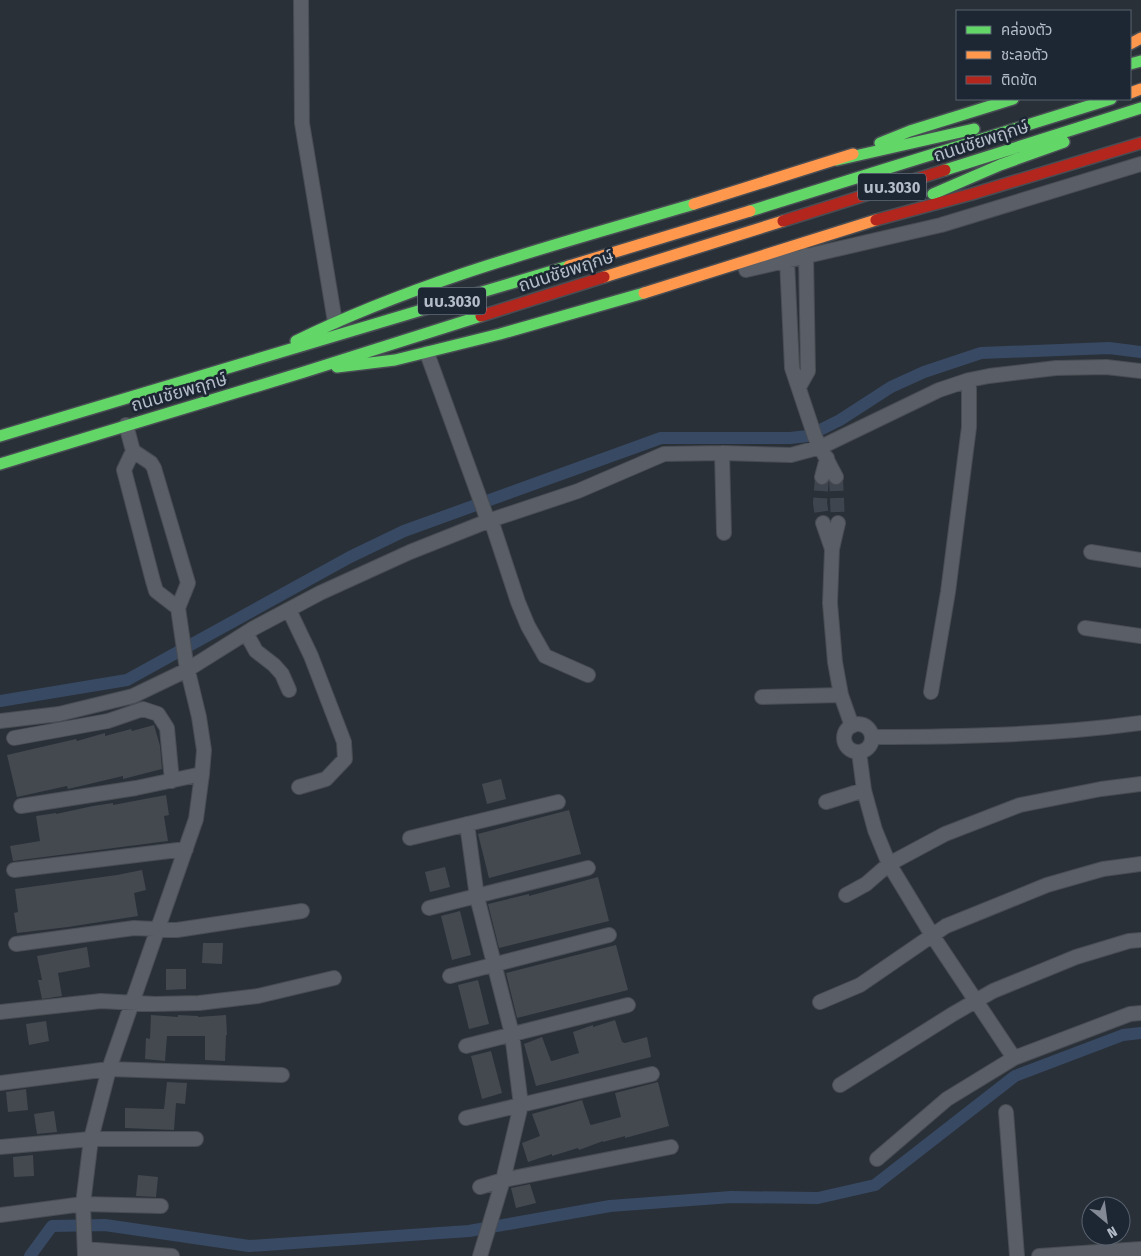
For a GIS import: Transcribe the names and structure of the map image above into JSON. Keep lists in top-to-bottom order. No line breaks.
{"streets":{"main road":["ถนนชัยพฤกษ์","นบ.3030"]},"legend":["คล่องตัว","ชะลอตัว","ติดขัด"],"north":"bottom right"}
